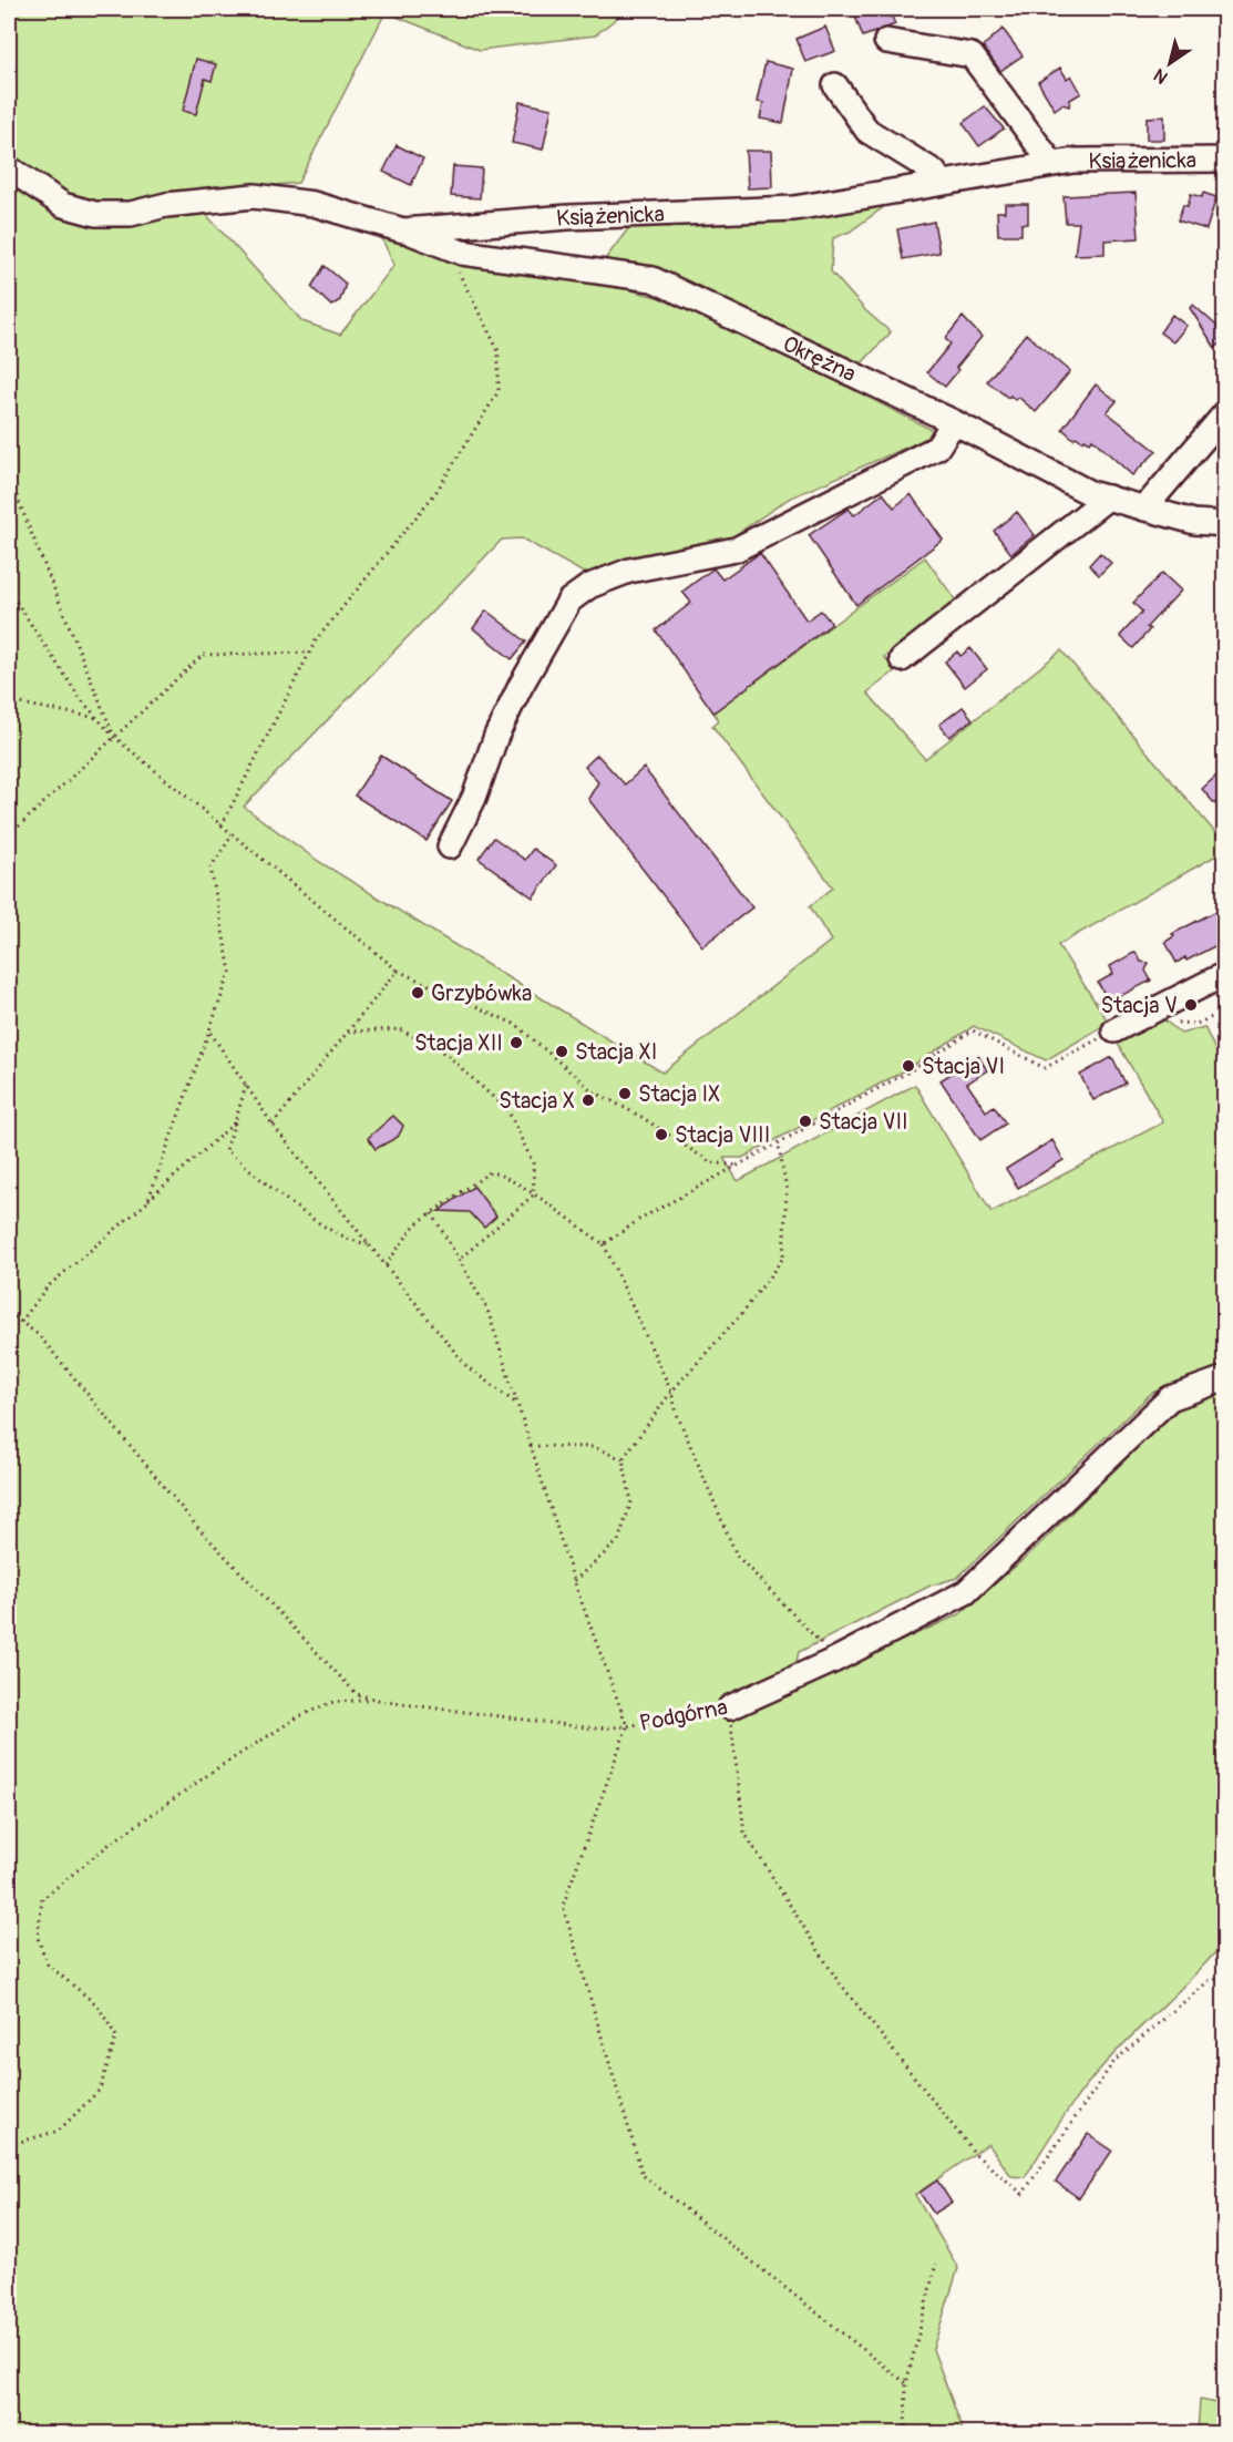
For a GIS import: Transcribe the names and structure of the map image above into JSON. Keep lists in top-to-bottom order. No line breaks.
{"streets":{"street":["Książenicka","Okrężna","Podgórna"]},"crossings":[["Książenicka","Okrężna"]],"places":["Grzybówka","Stacja V","Stacja XII","Stacja XI","Stacja VI","Stacja IX","Stacja X","Stacja VII","Stacja VIII"],"north":"bottom left"}
